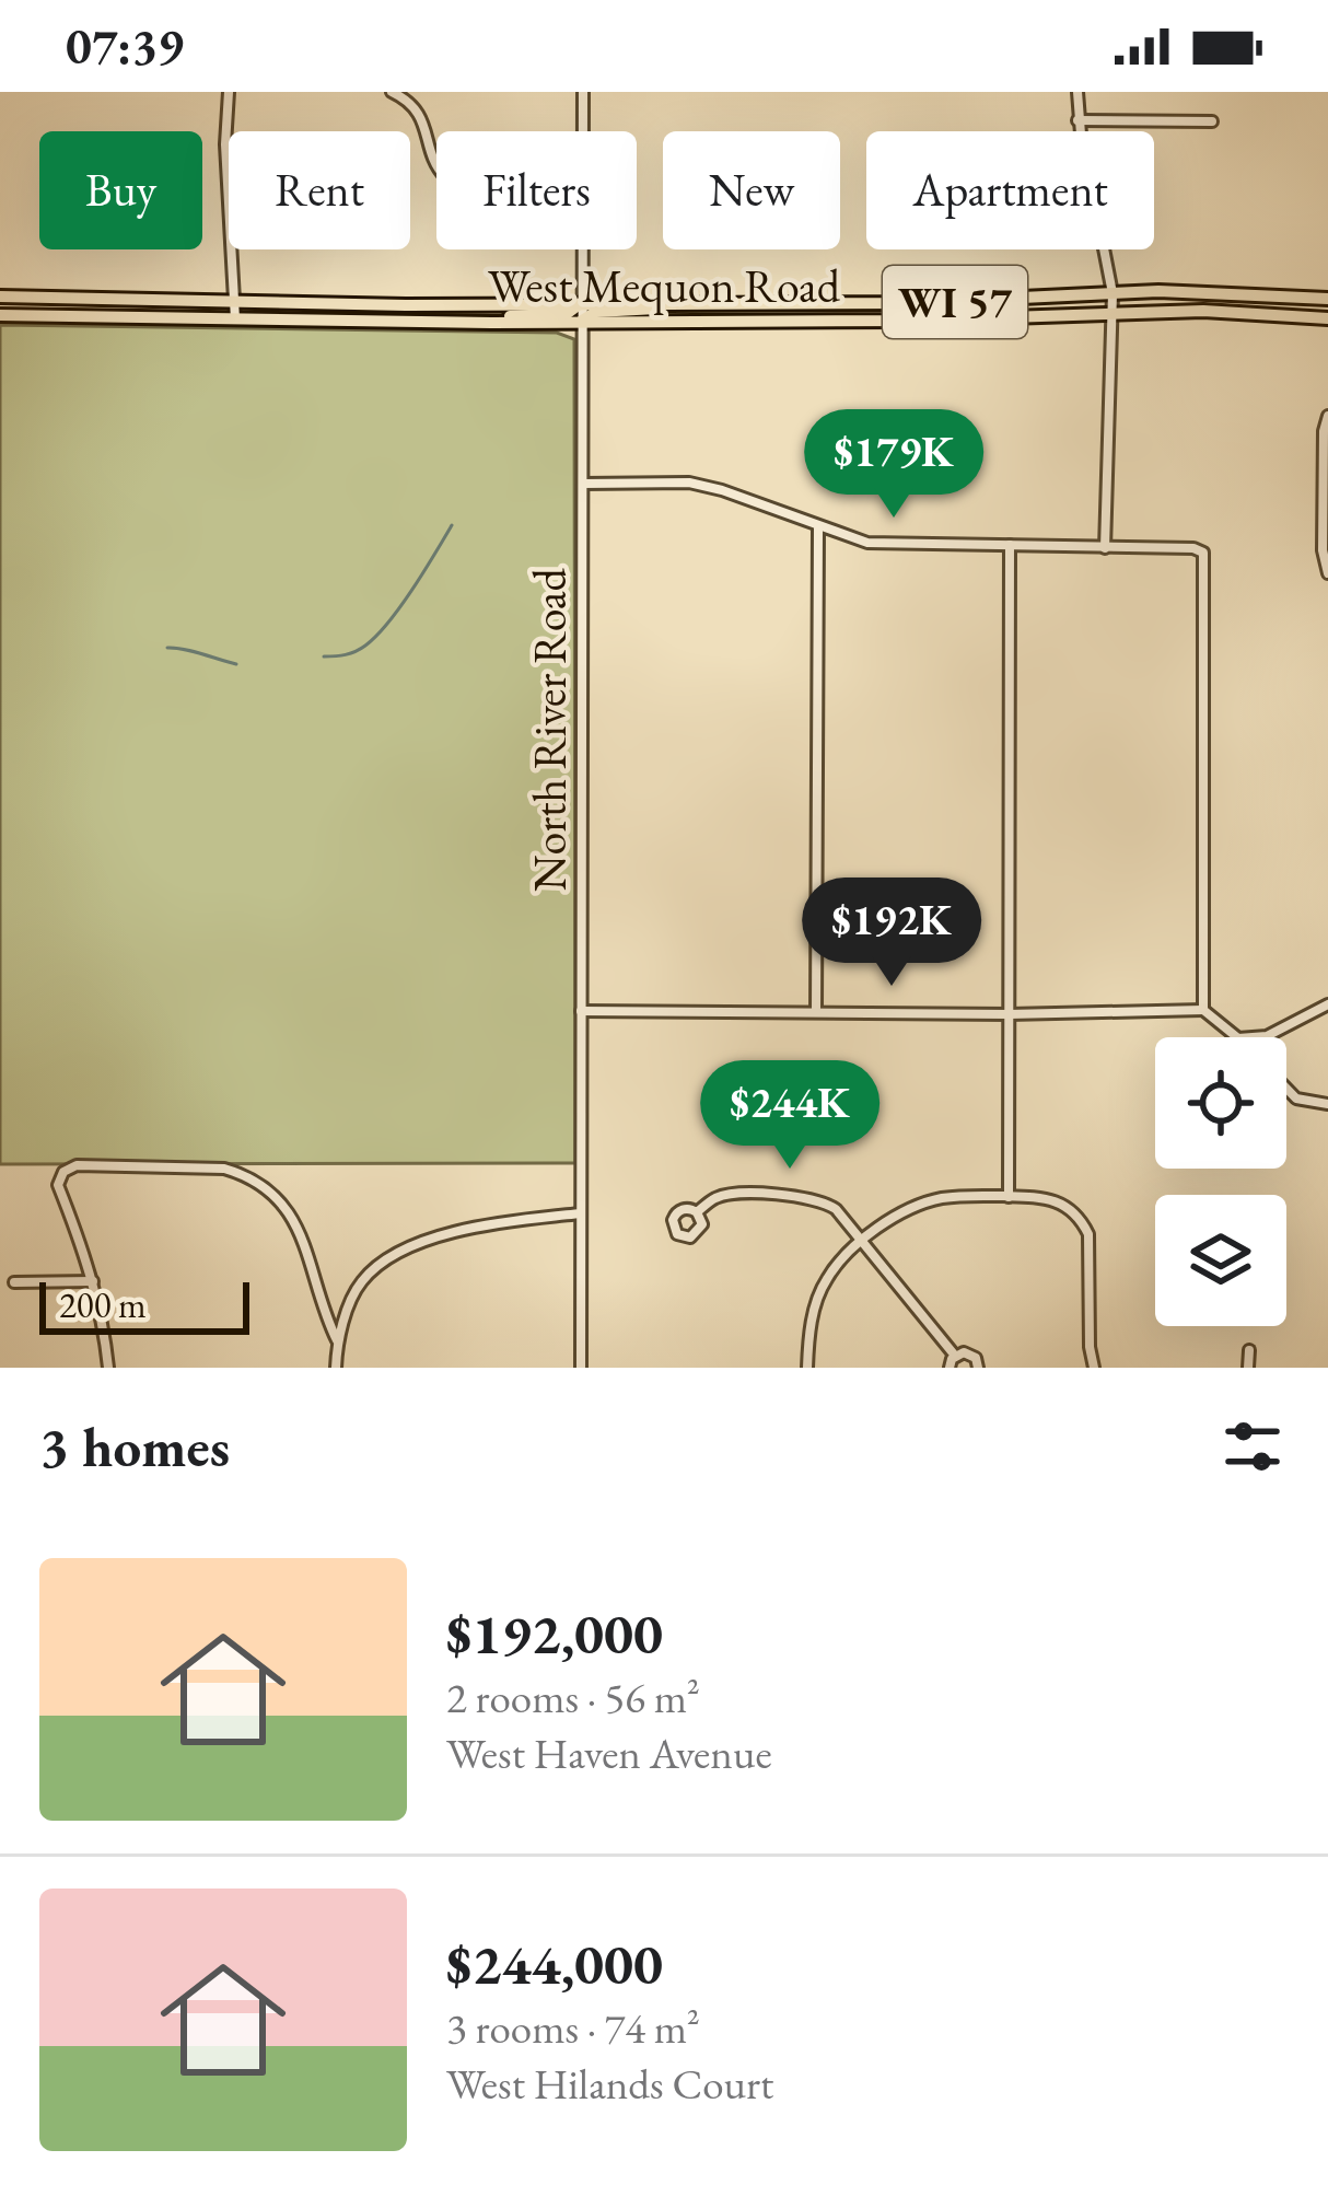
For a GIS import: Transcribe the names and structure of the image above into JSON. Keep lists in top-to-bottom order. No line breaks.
{"streets":{"main road":["West Mequon Road","WI 57"],"street":["North River Road"]},"crossings":[["West Mequon Road","North River Road"]],"scale_bar":"200 m","page":{"status":"07:39","chip":["Buy","Rent","Filters","New","Apartment"],"price":["$179K","$192K","$244K"],"scale":"200 m","heading":"3 homes","list":[{"name":"$192,000","note":"2 rooms · 56 m² · West Haven Avenue"},{"name":"$244,000","note":"3 rooms · 74 m² · West Hilands Court"}]}}
